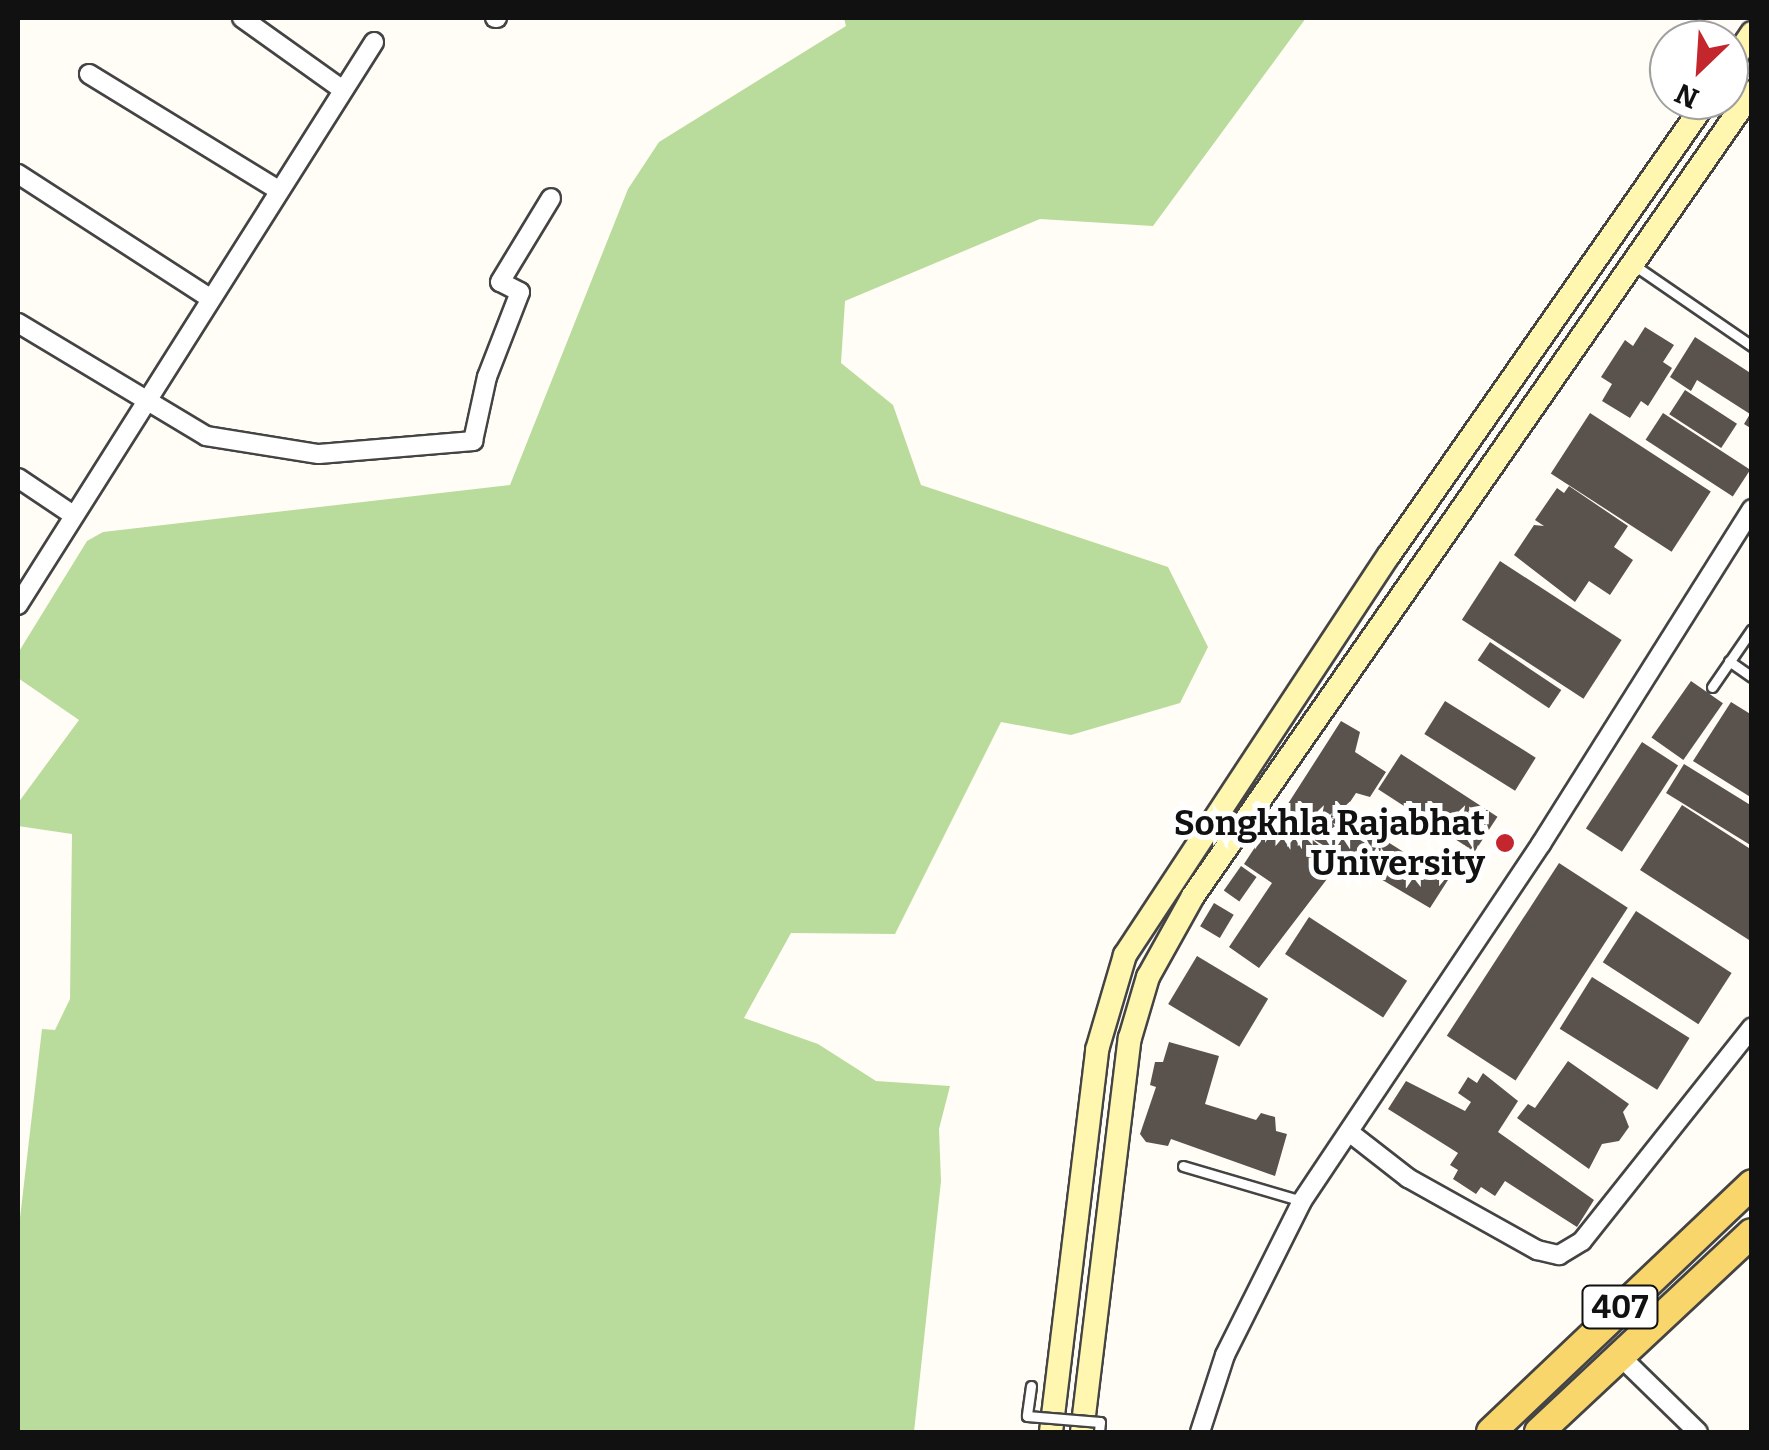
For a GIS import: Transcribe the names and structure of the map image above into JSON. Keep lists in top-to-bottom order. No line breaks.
{"streets":{"main road":["407"]},"places":["Songkhla Rajabhat University"],"north":"bottom left"}
